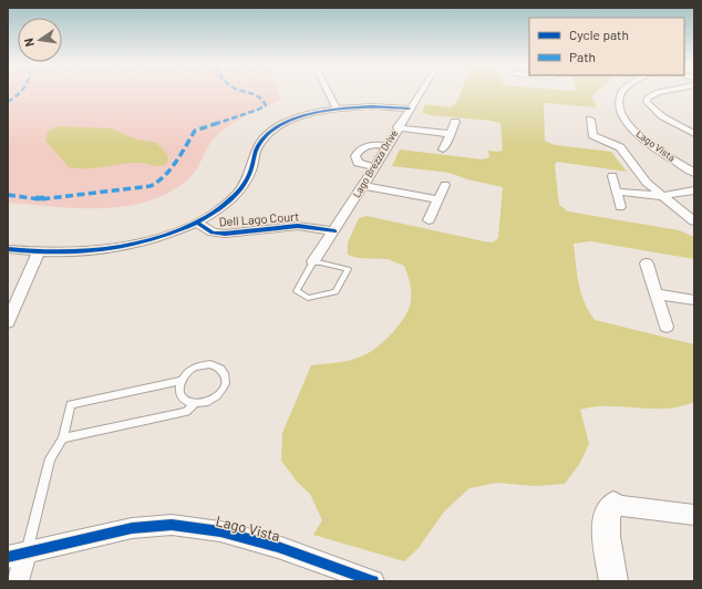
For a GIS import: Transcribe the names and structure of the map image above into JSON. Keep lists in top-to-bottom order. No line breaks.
{"streets":{"street":["Lago Vista","Lago Brezza Drive","Dell Lago Court"]},"crossings":[["Lago Brezza Drive","Dell Lago Court"]],"legend":["Cycle path","Path"],"north":"left"}
